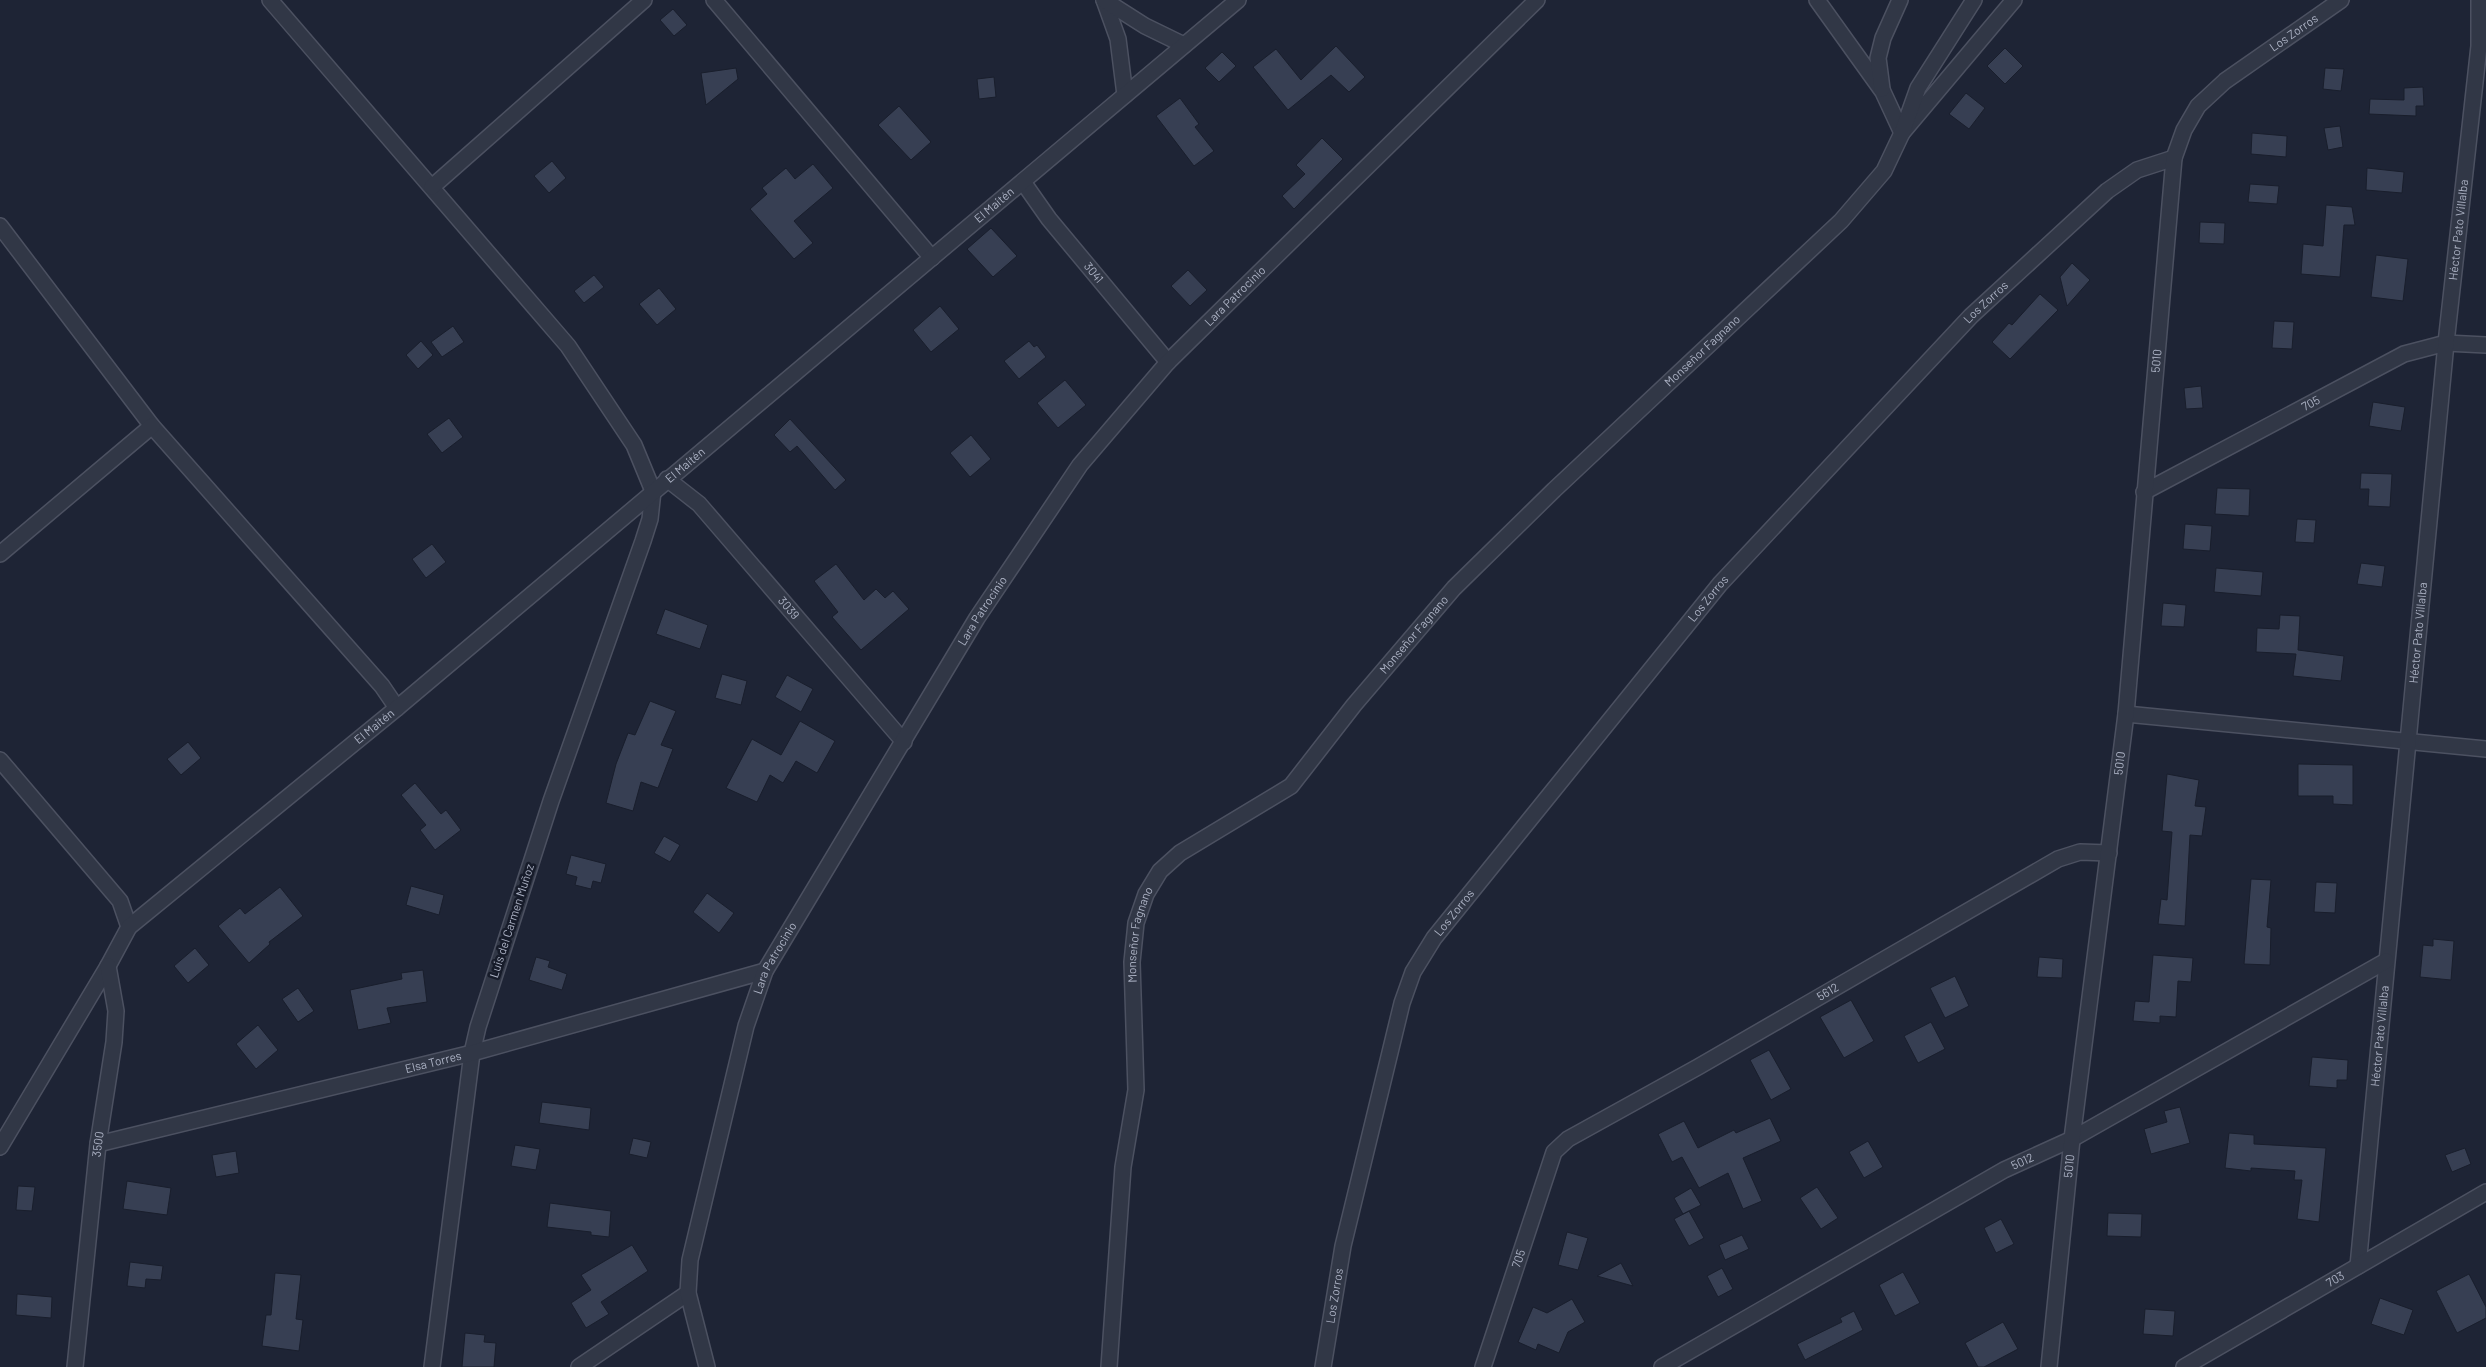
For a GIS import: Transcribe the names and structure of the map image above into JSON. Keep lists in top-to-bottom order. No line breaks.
{"streets":{"street":["Los Zorros","El Maitén","Héctor Pato Villalba","3041","Lara Patrocinio","Monseñor Fagnano","5010","705","3039","Luis del Carmen Muñoz","5612","Elsa Torres","3500","5012","703"]},"crossings":[["Los Zorros","5010"],["El Maitén","3041"],["El Maitén","3039"],["El Maitén","Luis del Carmen Muñoz"],["Héctor Pato Villalba","705"],["Héctor Pato Villalba","5012"],["Héctor Pato Villalba","703"],["3041","Lara Patrocinio"],["Lara Patrocinio","3039"],["Lara Patrocinio","Elsa Torres"],["5010","705"],["5010","5612"],["5010","5012"],["705","5612"],["Luis del Carmen Muñoz","Elsa Torres"],["Elsa Torres","3500"]]}
